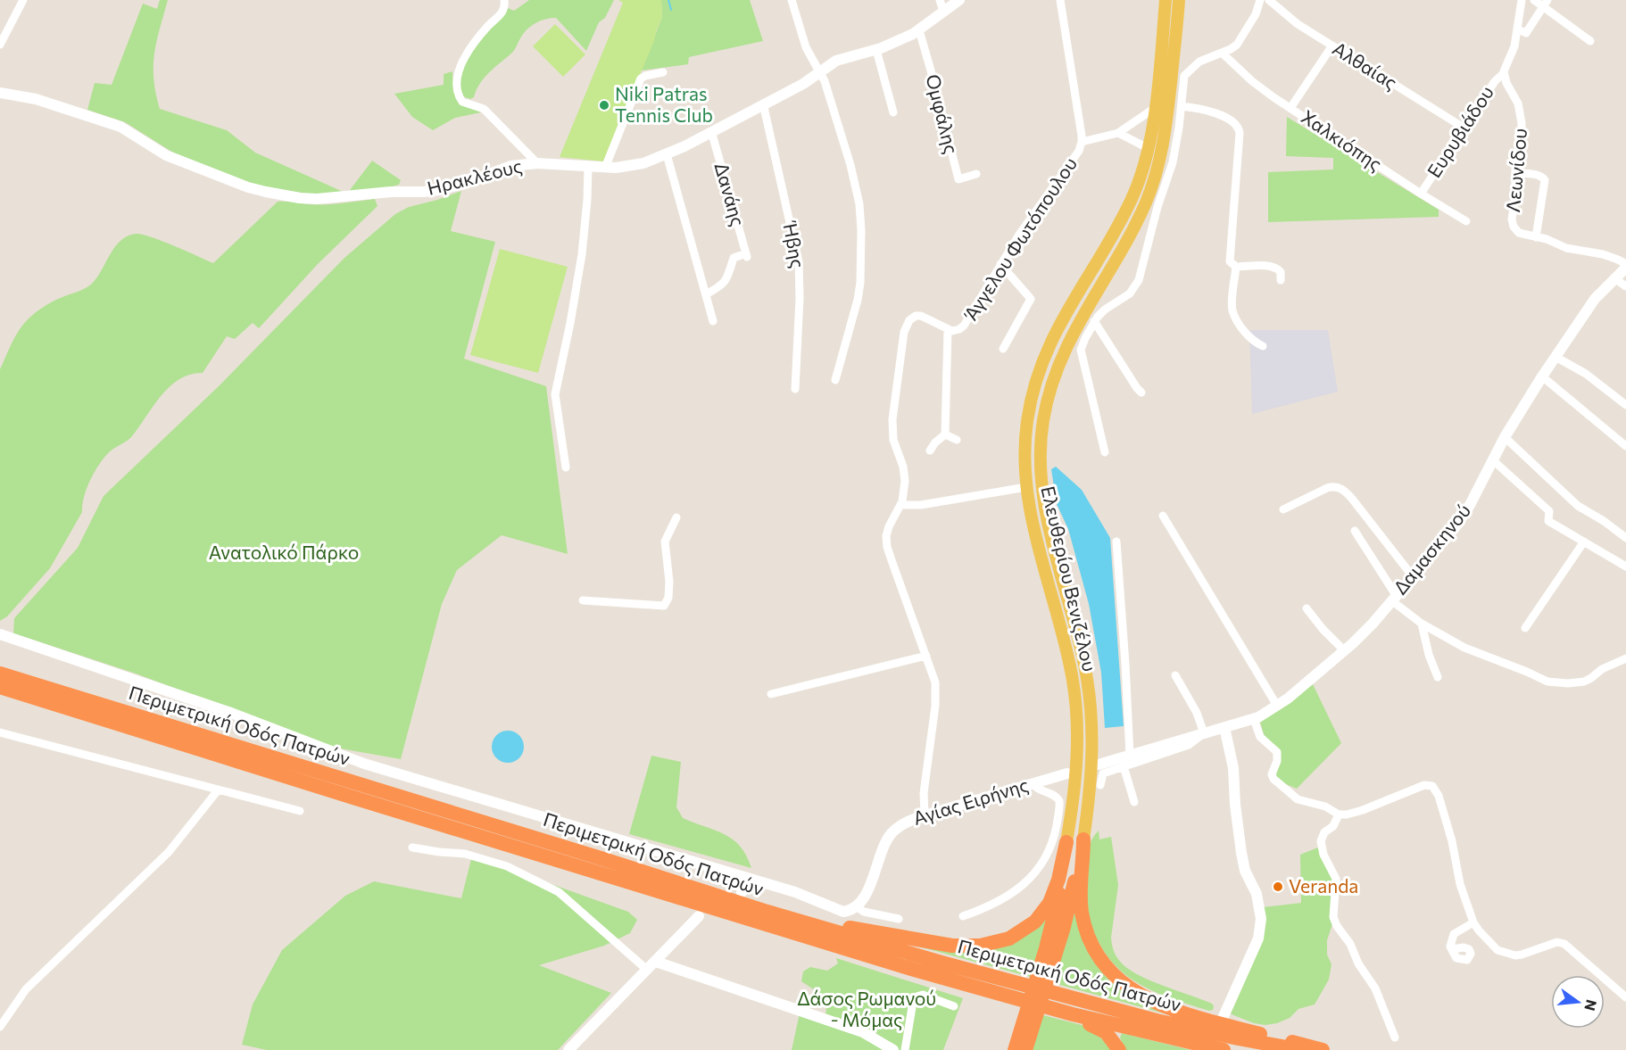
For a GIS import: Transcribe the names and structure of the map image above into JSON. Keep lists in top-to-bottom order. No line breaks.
{"streets":{"highway":["Περιμετρική Οδός Πατρών"],"main road":["Ελευθερίου Βενιζέλου"],"street":["Αλθαίας","Ομφάλης","Ευρυβιάδου","Χαλκιόπης","Λεωνίδου","Ηρακλέους","Δανάης","Άγγελου Φωτόπουλου","Ήβης","Δαμασκηνού","Αγίας Ειρήνης"]},"crossings":[["Αλθαίας","Ευρυβιάδου"],["Ομφάλης","Ηρακλέους"],["Ευρυβιάδου","Χαλκιόπης"],["Ευρυβιάδου","Λεωνίδου"],["Λεωνίδου","Δαμασκηνού"],["Ηρακλέους","Δανάης"],["Ηρακλέους","Ήβης"],["Άγγελου Φωτόπουλου","Αγίας Ειρήνης"]],"parks":["Ανατολικό Πάρκο","Δάσος Ρωμανού - Μόμας"],"places":["Niki Patras Tennis Club","Veranda"],"north":"right"}
